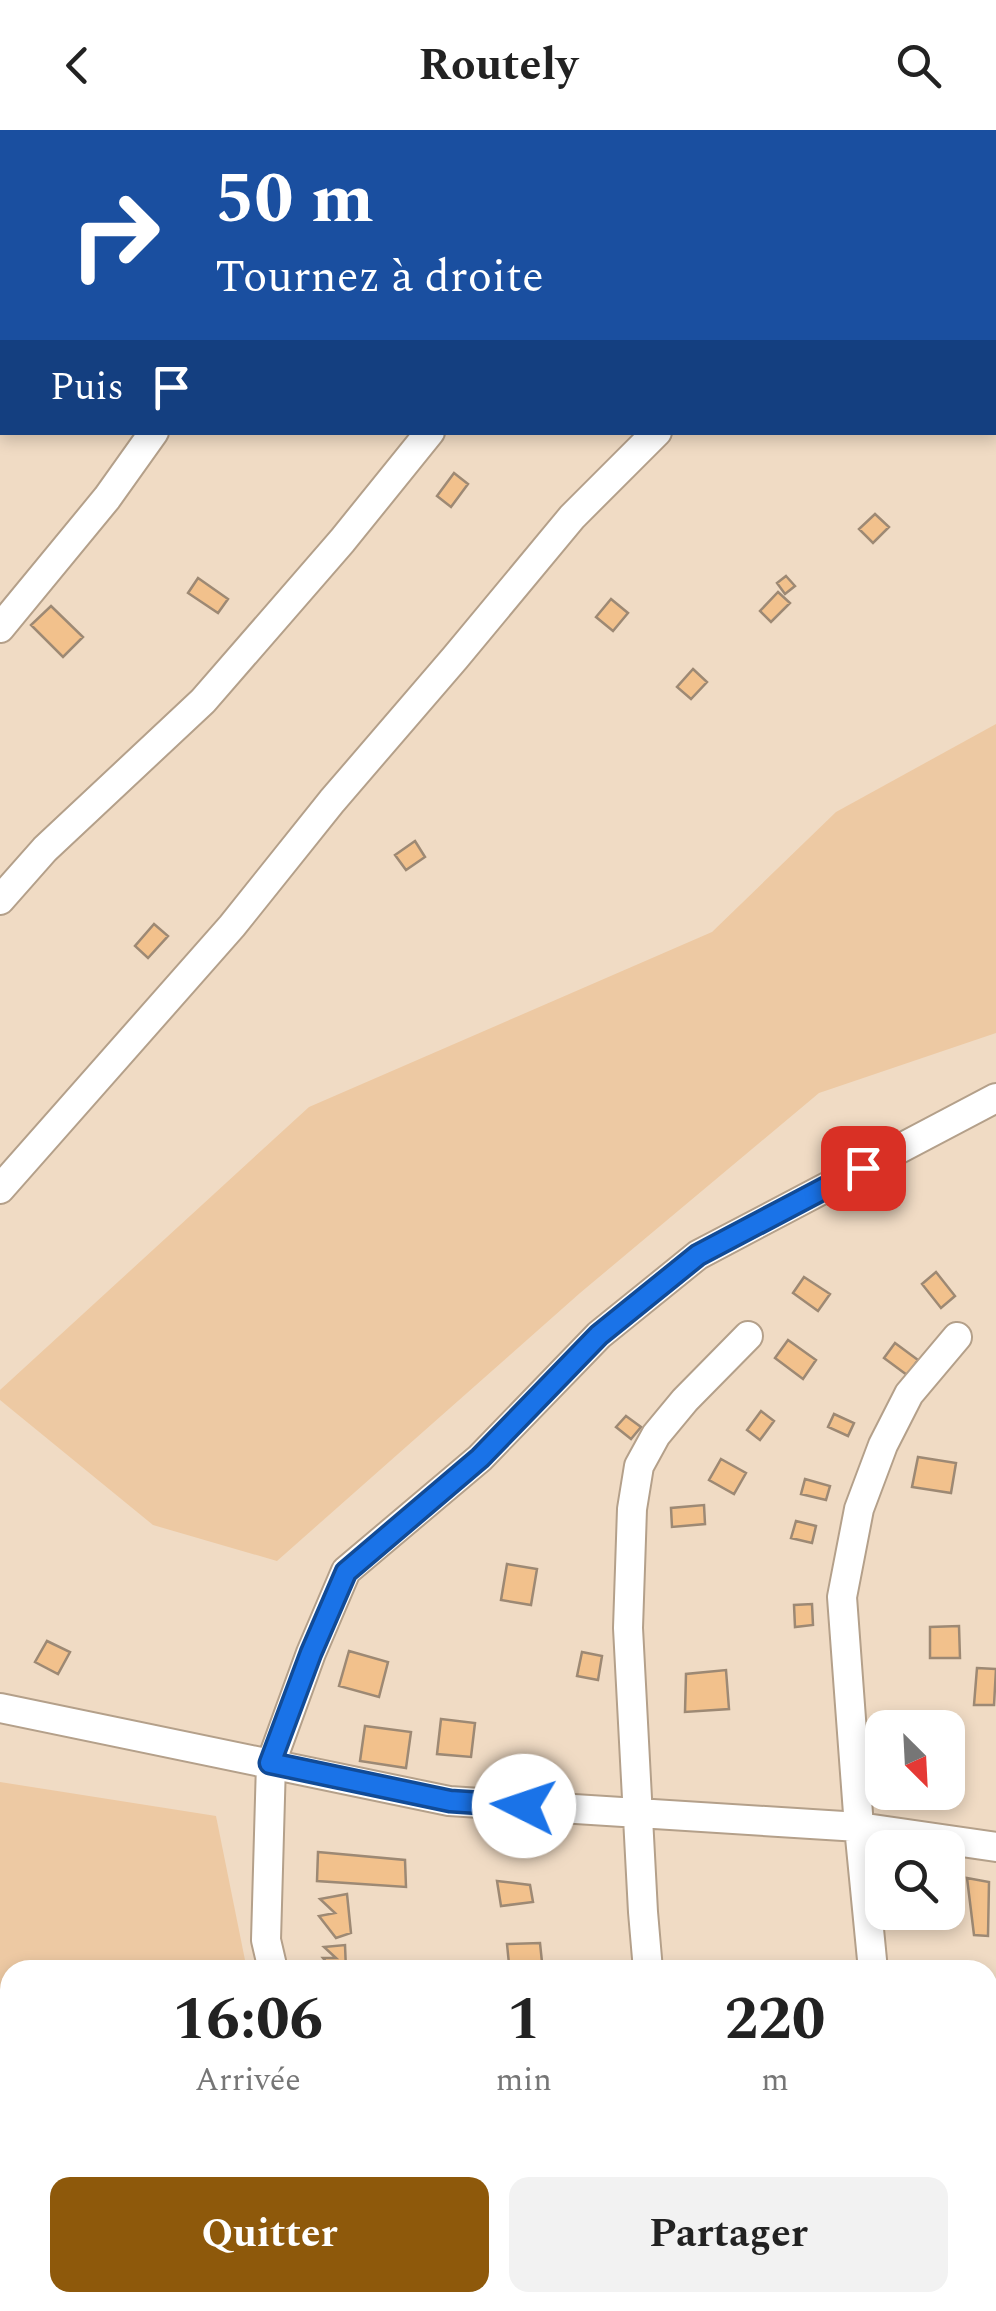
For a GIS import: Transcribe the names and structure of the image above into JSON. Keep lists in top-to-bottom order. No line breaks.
{"north":"bottom right","page":{"header":"Routely","turn":["50 m","Tournez à droite"],"then":"Puis","eta":["16:06","Arrivée","1","min","220","m"],"buttons":["Quitter","Partager"]}}
